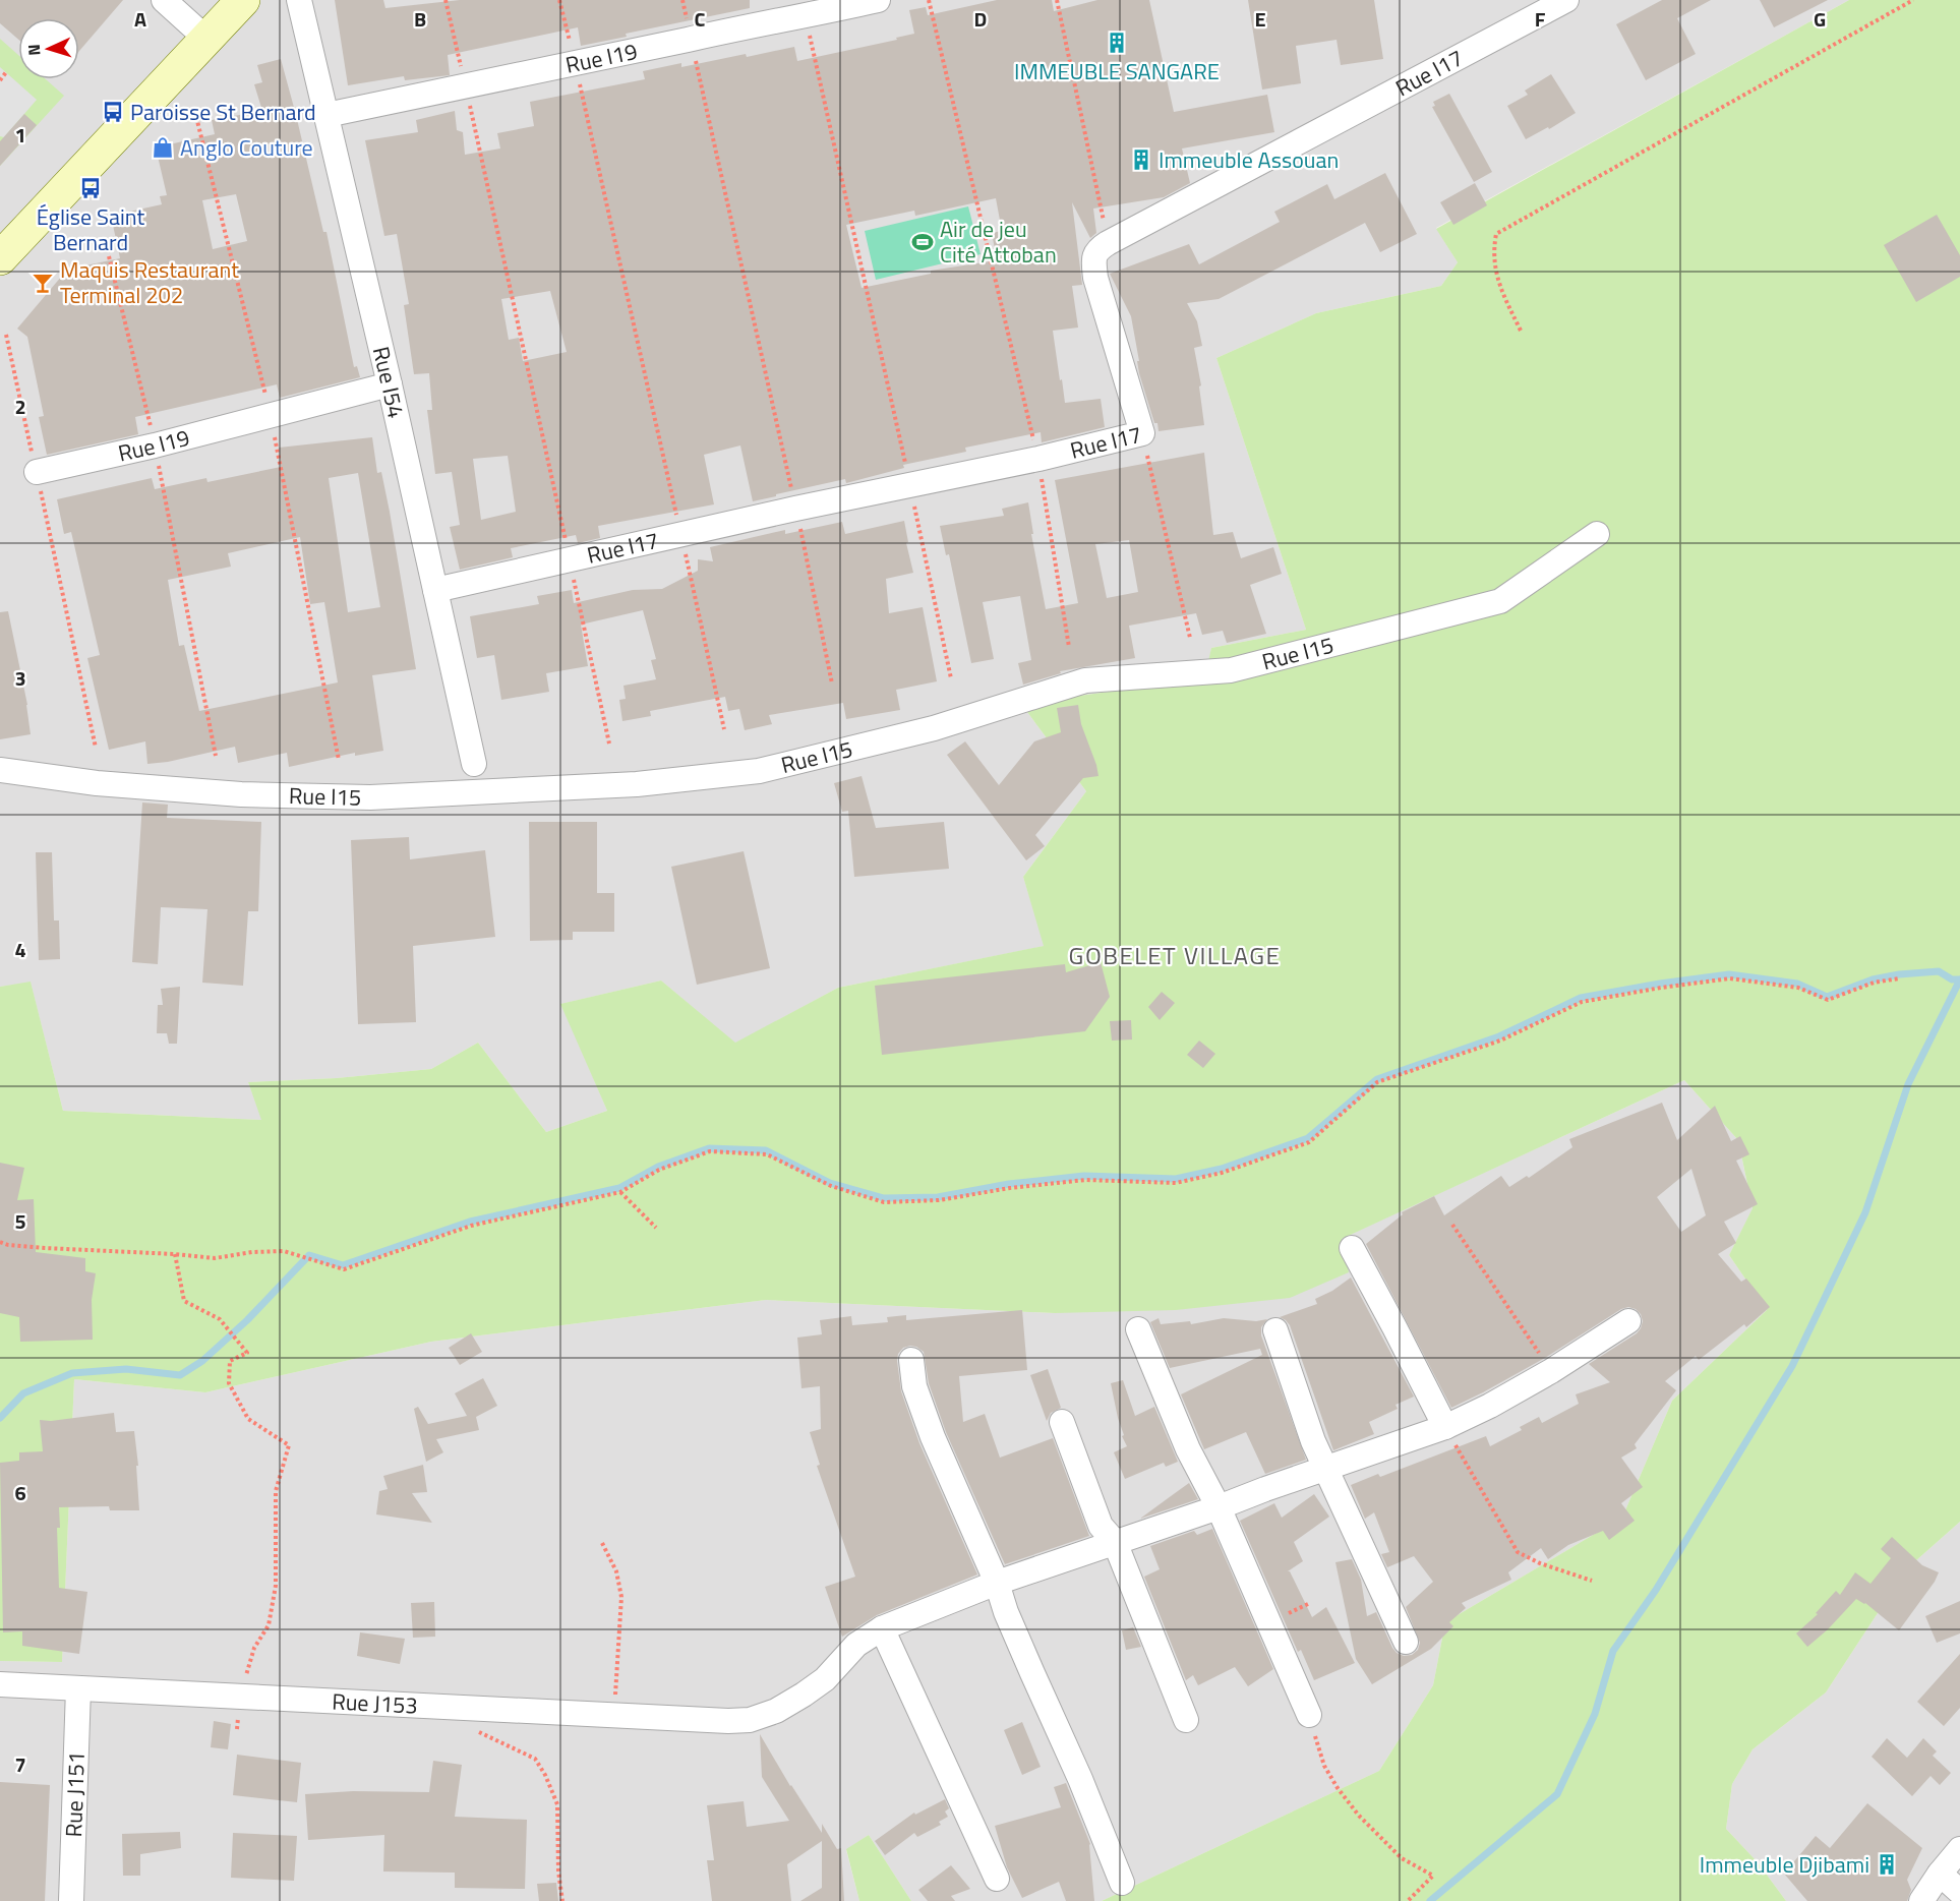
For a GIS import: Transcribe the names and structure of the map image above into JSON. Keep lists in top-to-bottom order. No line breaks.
{"streets":{"street":["Rue I19","Rue I17","Rue I54","Rue I15","Rue J153","Rue J151"]},"crossings":[["Rue I19","Rue I54"],["Rue I17","Rue I54"],["Rue J153","Rue J151"]],"districts":["GOBELET VILLAGE"],"places":{"building":["IMMEUBLE SANGARE","Immeuble Assouan","Immeuble Djibami"],"bus stop":["Paroisse St Bernard","Église Saint Bernard"],"shop":["Anglo Couture"],"sports":["Air de jeu Cité Attoban"],"bar":["Maquis Restaurant Terminal 202"]},"north":"left","grid":{"columns":["A","B","C","D","E","F","G"],"rows":["1","2","3","4","5","6","7"]}}
